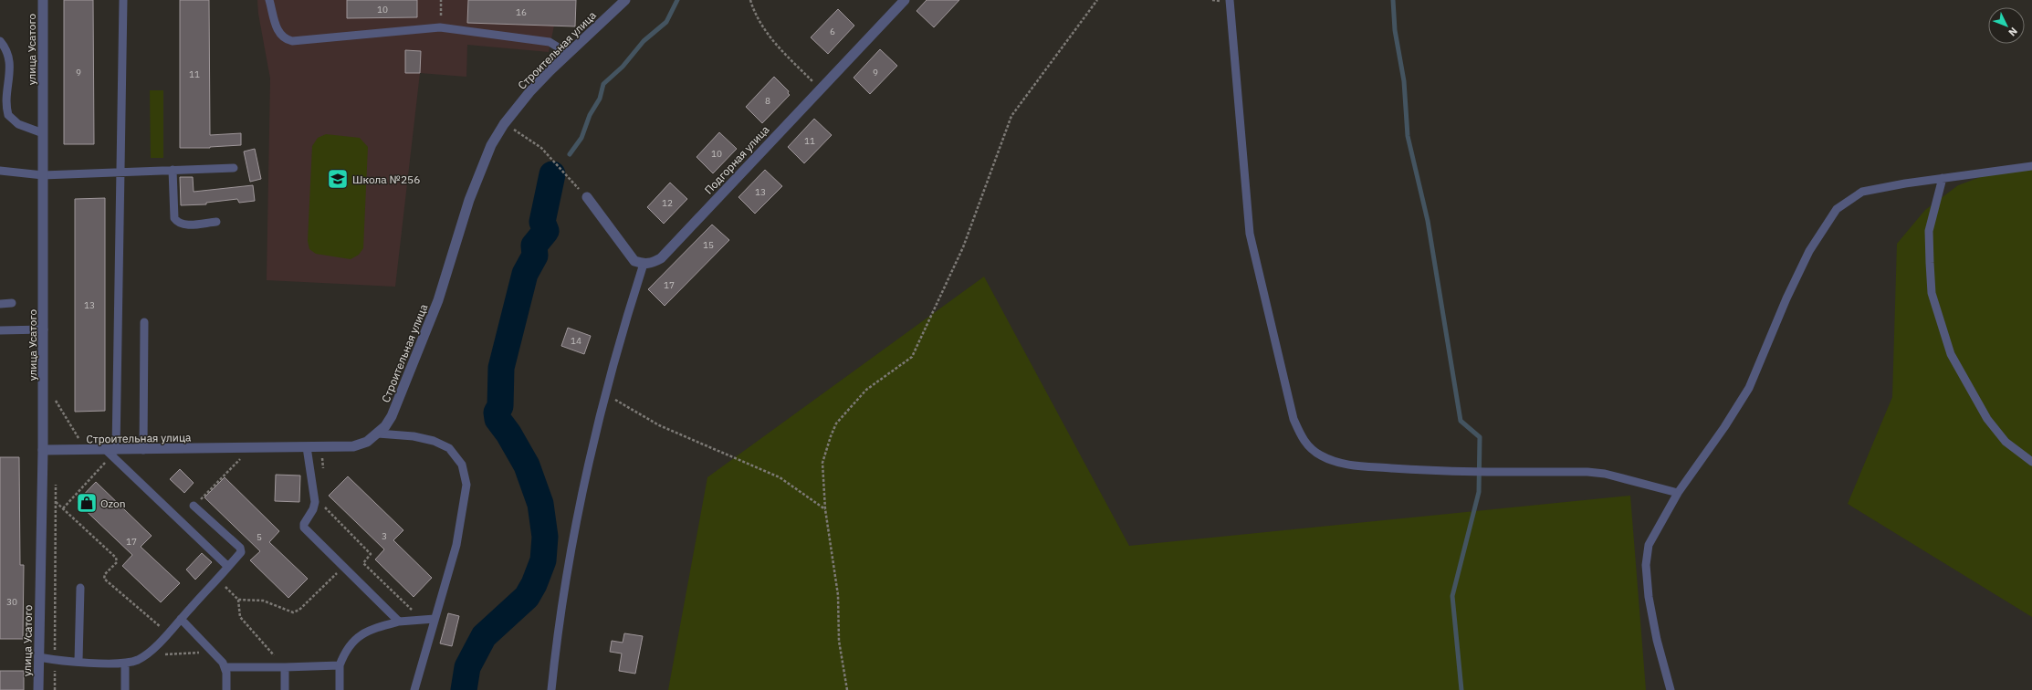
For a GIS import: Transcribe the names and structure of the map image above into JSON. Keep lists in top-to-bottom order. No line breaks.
{"streets":{"street":["улица Усатого","Строительная улица","Подгорная улица"]},"crossings":[["улица Усатого","Строительная улица"]],"places":{"school or university":["Школа №256"],"shop":["Ozon"]},"house_numbers":["10","16","6","9","9","11","8","11","10","13","12","15","17","13","14","3","5","17","30"],"north":"bottom right"}
